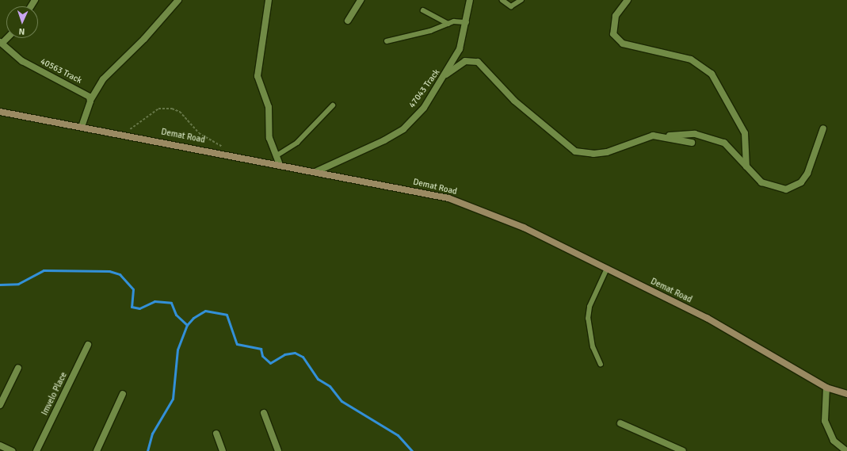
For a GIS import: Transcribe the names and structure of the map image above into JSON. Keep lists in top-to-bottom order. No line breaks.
{"streets":{"street":["40563 Track","47043 Track","Demat Road","Imvelo Place"]},"crossings":[["47043 Track","Demat Road"]],"north":"bottom"}
